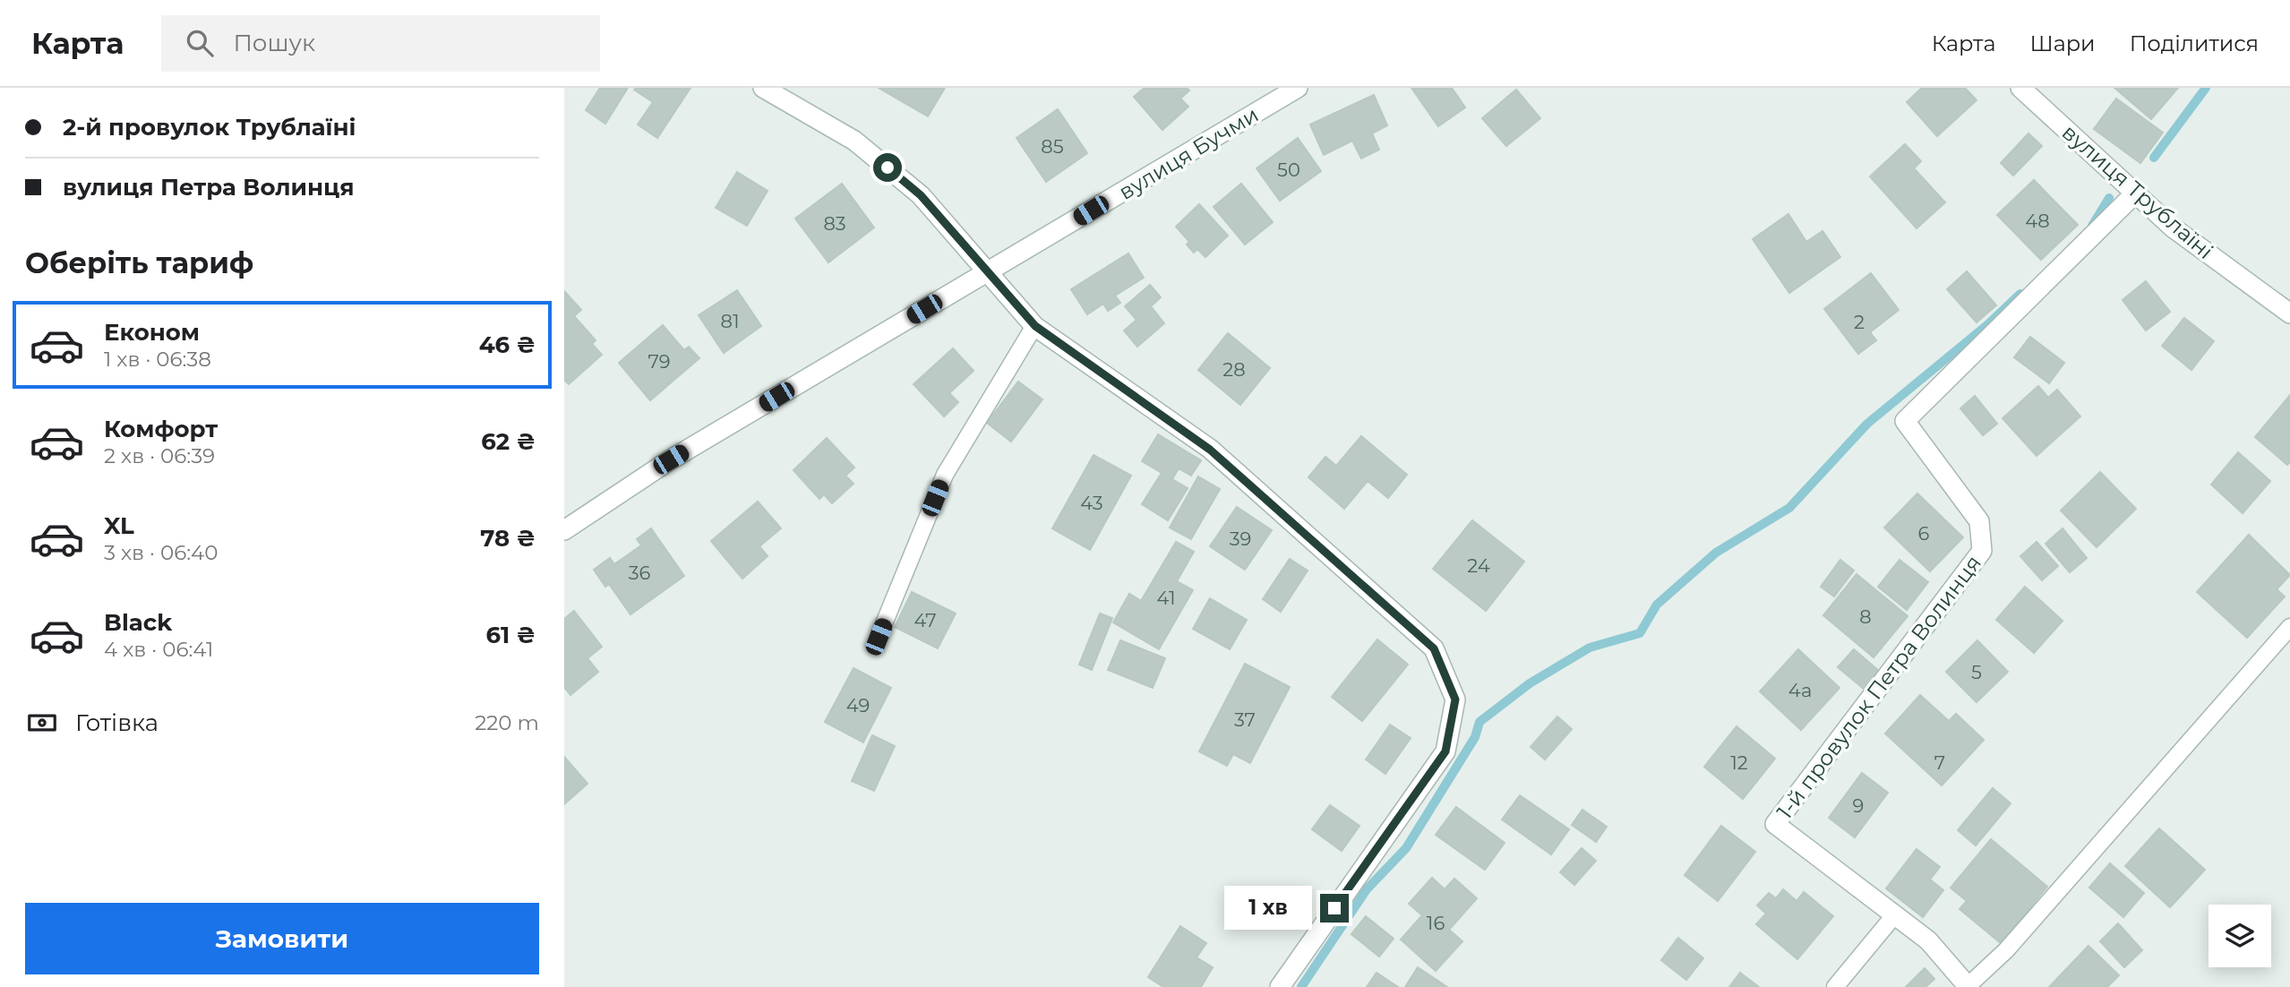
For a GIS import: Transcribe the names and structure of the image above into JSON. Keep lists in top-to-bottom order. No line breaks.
{"streets":{"street":["вулиця Бучми","вулиця Трублаїні","1-й провулок Петра Волинця"]},"crossings":[["вулиця Трублаїні","1-й провулок Петра Волинця"]],"house_numbers":["85","50","48","83","81","2","79","28","43","6","39","24","36","41","8","47","5","4а","49","37","12","7","9","16"],"page":{"header":"Карта","search":"Пошук","nav":["Карта","Шари","Поділитися"],"banner":["2-й провулок Трублаїні","вулиця Петра Волинця"],"heading":"Оберіть тариф","list":[{"name":"Економ","note":"1 хв · 06:38","value":"46 ₴"},{"name":"Комфорт","note":"2 хв · 06:39","value":"62 ₴"},{"name":"XL","note":"3 хв · 06:40","value":"78 ₴"},{"name":"Black","note":"4 хв · 06:41","value":"61 ₴"}],"pay":["Готівка","220 m"],"bubble":"1 хв","buttons":"Замовити"}}
